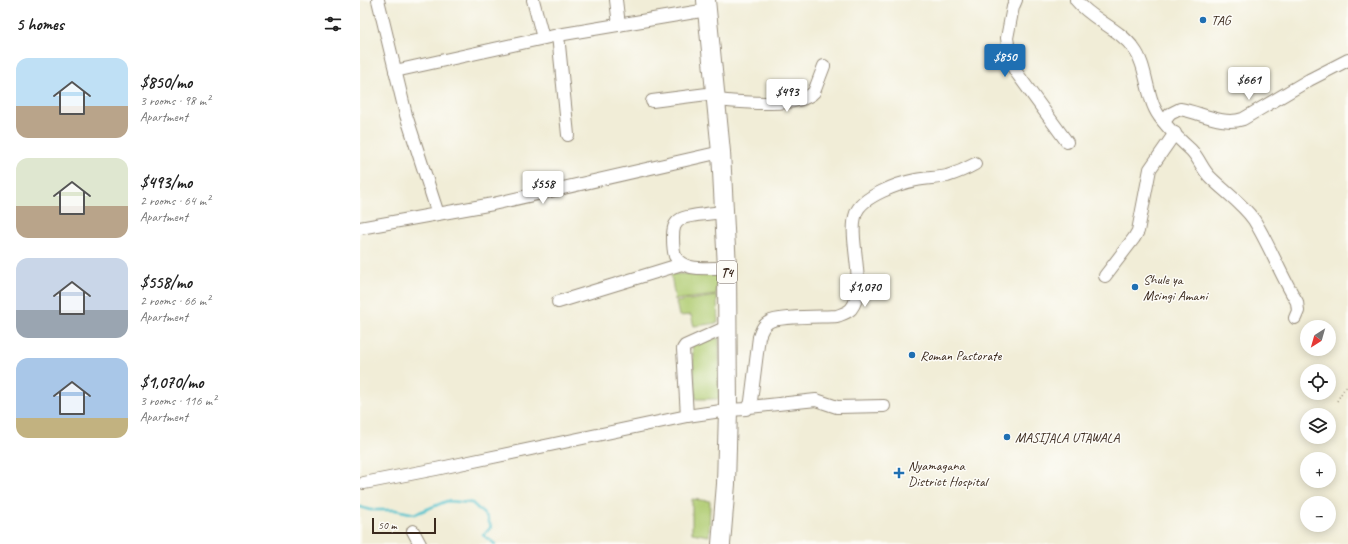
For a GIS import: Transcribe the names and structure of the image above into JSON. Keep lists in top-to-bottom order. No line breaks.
{"streets":{"highway":["T4"]},"places":{"other":["TAG","Shule ya Msingi Amani","Roman Pastorate","MASIJALA UTAWALA"],"health":["Nyamagana District Hospital"]},"scale_bar":"50 m","north":"bottom left","page":{"heading":"5 homes","price":["$850","$661","$493","$558","$1,070"],"list":[{"name":"$850/mo","note":"3 rooms · 98 m² · Apartment"},{"name":"$493/mo","note":"2 rooms · 64 m² · Apartment"},{"name":"$558/mo","note":"2 rooms · 66 m² · Apartment"},{"name":"$1,070/mo","note":"3 rooms · 116 m² · Apartment"}],"map_buttons":["+","−"],"scale":"50 m"}}
